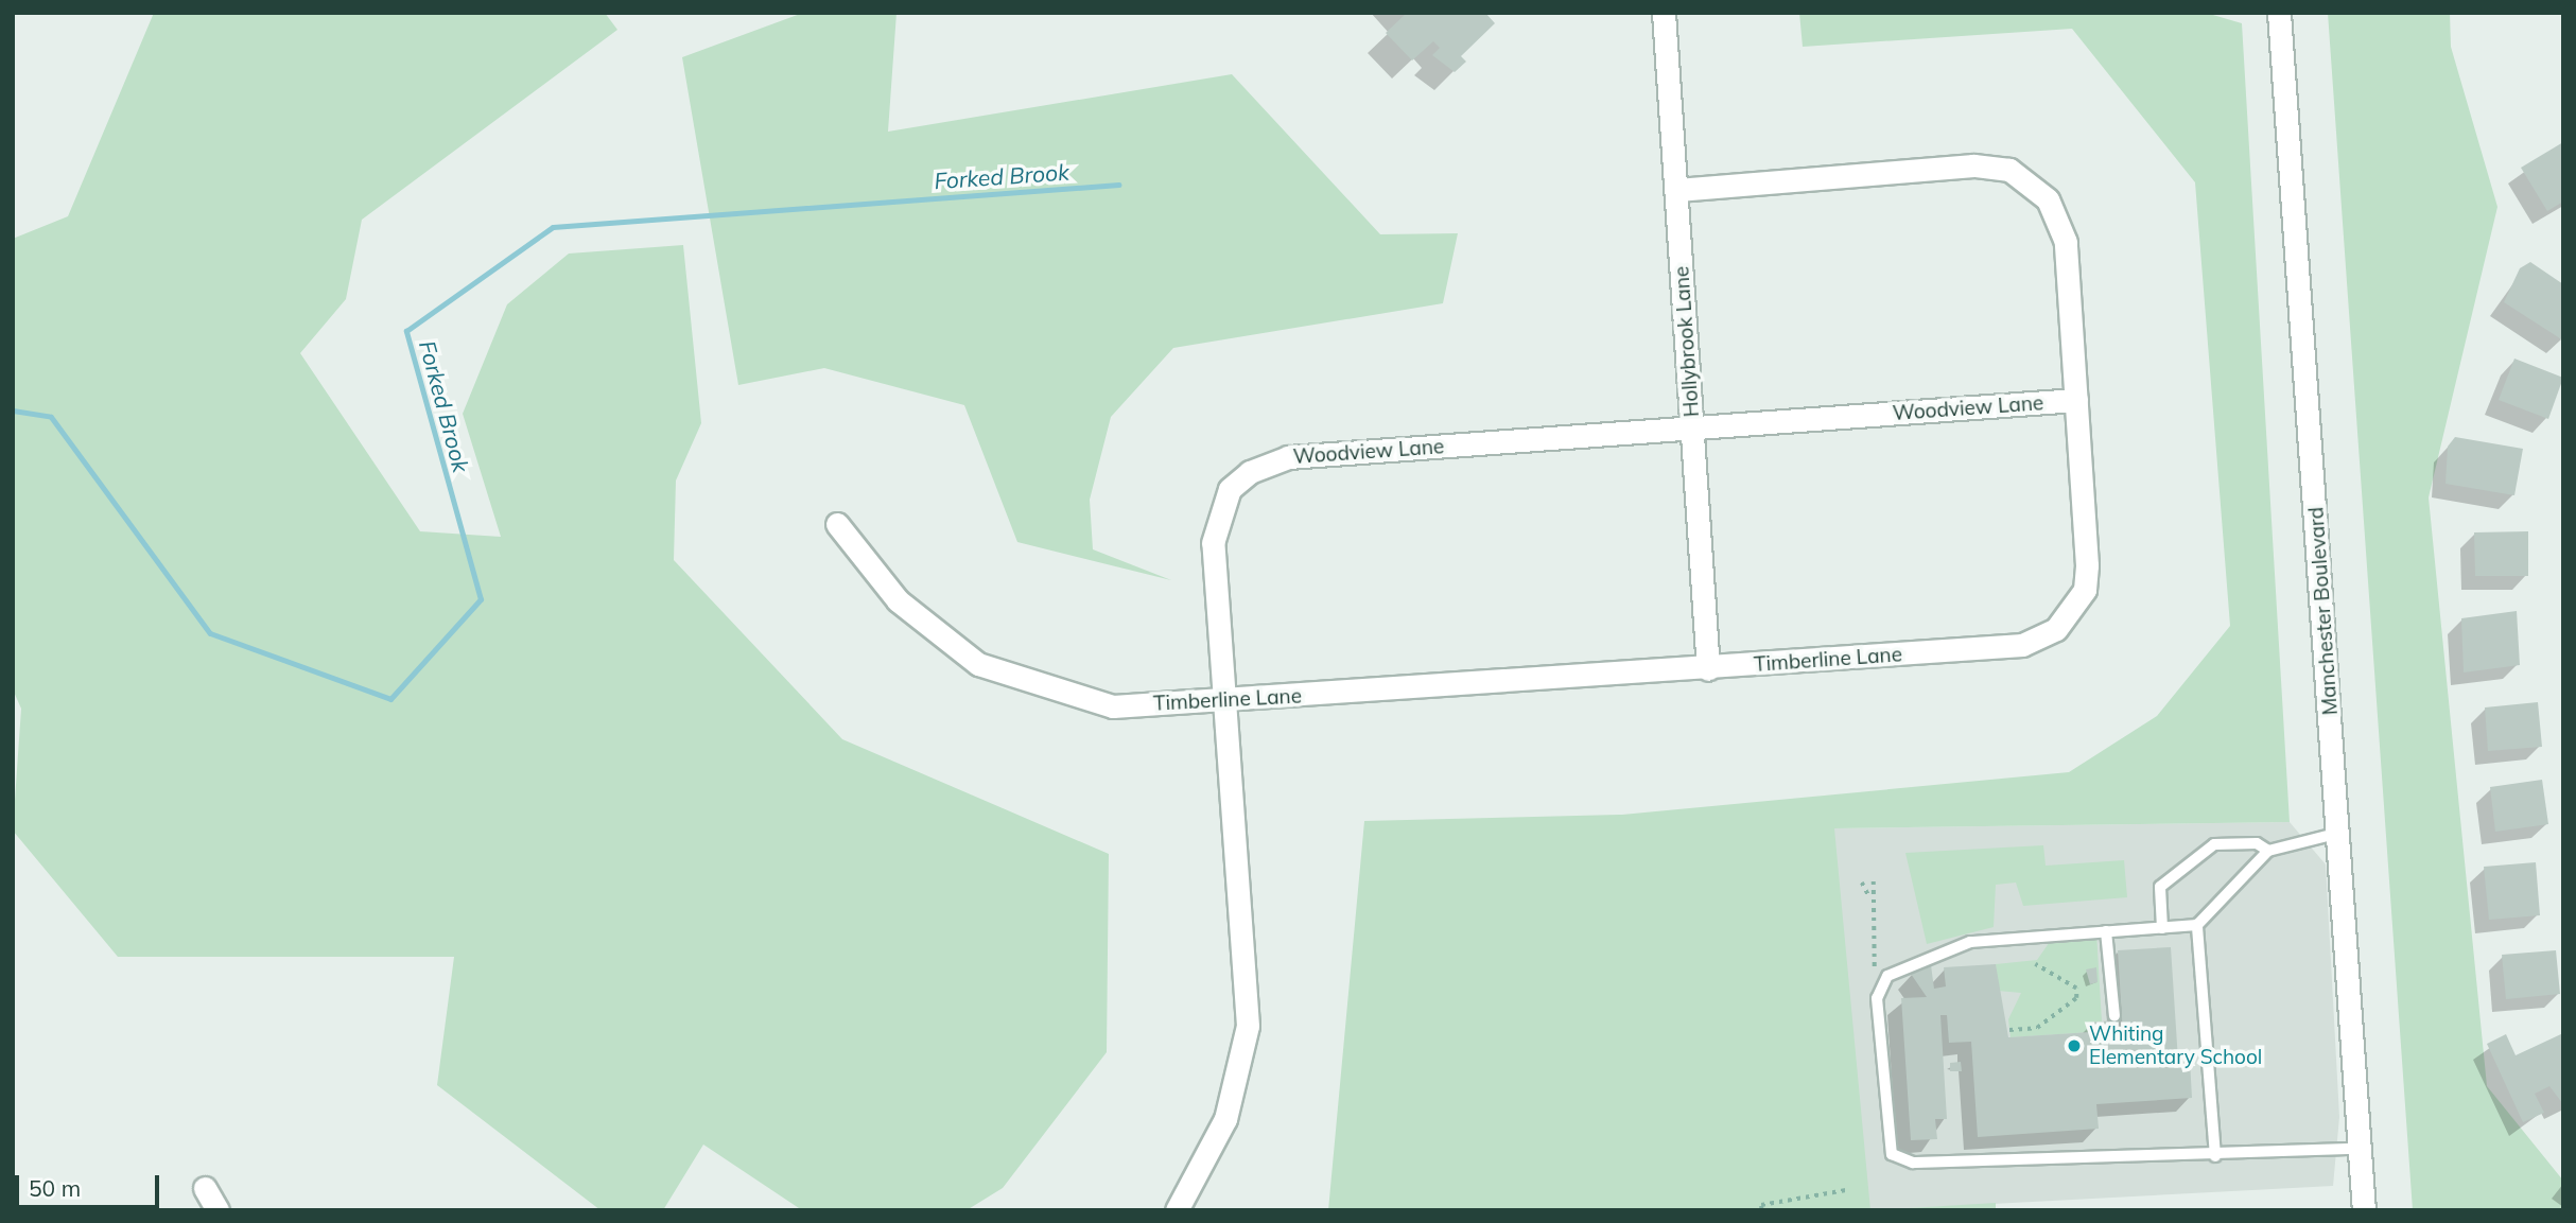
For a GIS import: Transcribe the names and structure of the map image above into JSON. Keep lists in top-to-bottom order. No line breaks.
{"streets":{"street":["Hollybrook Lane","Woodview Lane","Manchester Boulevard","Timberline Lane"]},"crossings":[["Hollybrook Lane","Woodview Lane"],["Hollybrook Lane","Timberline Lane"],["Woodview Lane","Timberline Lane"]],"water":["Forked Brook"],"places":["Whiting Elementary School"],"scale_bar":"50 m"}
